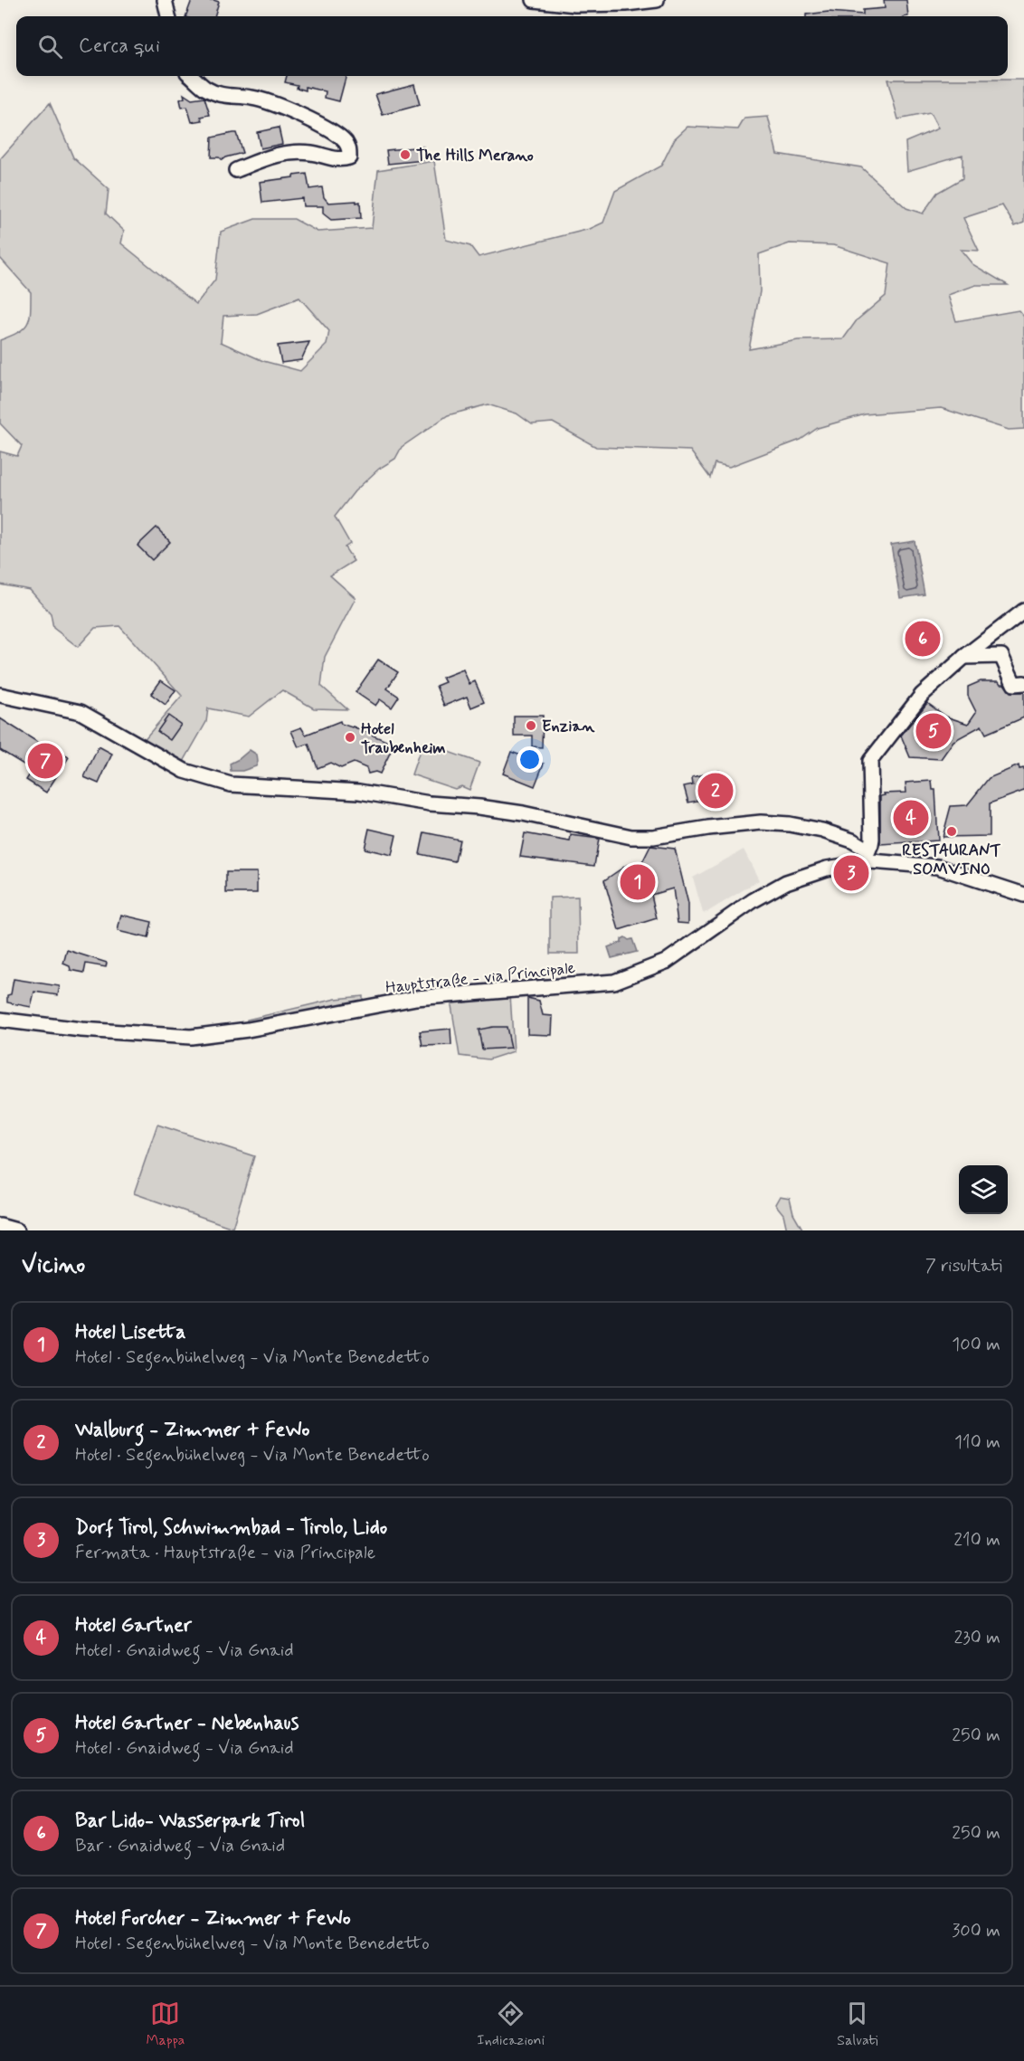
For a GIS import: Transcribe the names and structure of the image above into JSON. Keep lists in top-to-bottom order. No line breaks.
{"streets":{"street":["Hauptstraße - via Principale"]},"places":["The Hills Merano","Enzian","Hotel Traubenheim","RESTAURANT SOMVINO"],"page":{"search":"Cerca qui","pins":["6","5","7","2","4","3","1"],"heading":["Vicino","7 risultati"],"list":[{"mark":"1","name":"Hotel Lisetta","note":"Hotel · Segenbühelweg - Via Monte Benedetto","value":"100 m"},{"mark":"2","name":"Walburg - Zimmer + FeWo","note":"Hotel · Segenbühelweg - Via Monte Benedetto","value":"110 m"},{"mark":"3","name":"Dorf Tirol, Schwimmbad - Tirolo, Lido","note":"Fermata · Hauptstraße - via Principale","value":"210 m"},{"mark":"4","name":"Hotel Gartner","note":"Hotel · Gnaidweg - Via Gnaid","value":"230 m"},{"mark":"5","name":"Hotel Gartner - Nebenhaus","note":"Hotel · Gnaidweg - Via Gnaid","value":"250 m"},{"mark":"6","name":"Bar Lido- Wasserpark Tirol","note":"Bar · Gnaidweg - Via Gnaid","value":"250 m"},{"mark":"7","name":"Hotel Forcher - Zimmer + FeWo","note":"Hotel · Segenbühelweg - Via Monte Benedetto","value":"300 m"}],"nav":["Mappa","Indicazioni","Salvati"]}}
